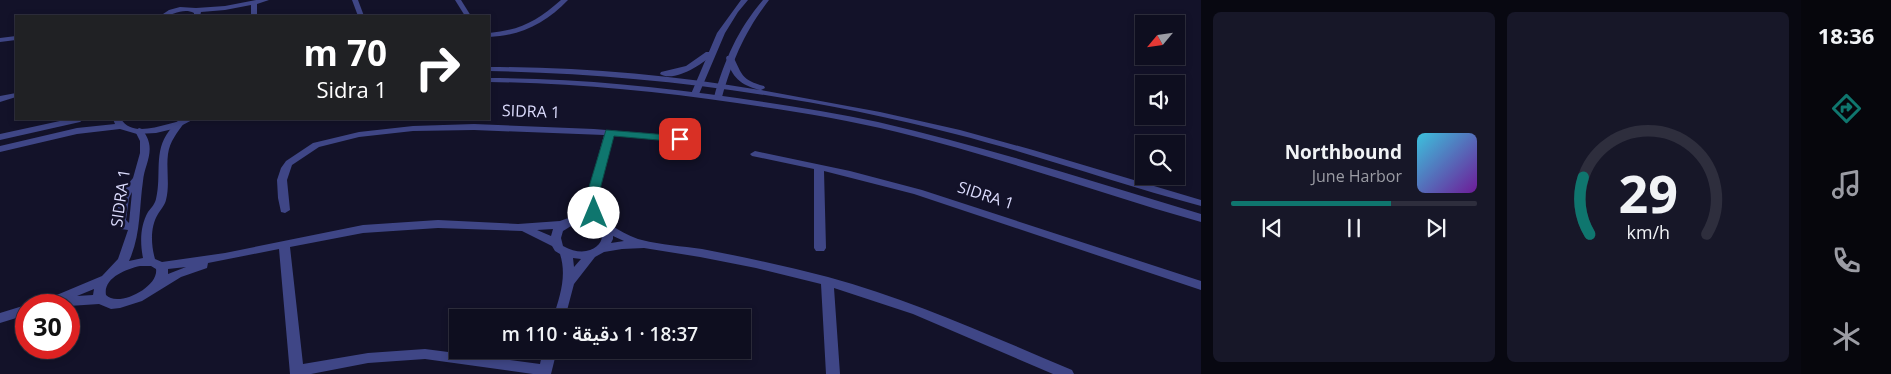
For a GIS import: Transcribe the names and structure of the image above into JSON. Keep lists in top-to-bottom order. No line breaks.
{"streets":{"street":["SIDRA 1"]},"north":"bottom left","page":{"tabs":"18:36","turn":["70 m","Sidra 1"],"song":["Northbound","June Harbor"],"limit":"30","trip":"18:37 · 1 دقيقة · 110 m","gauge":["29","km/h"]}}
